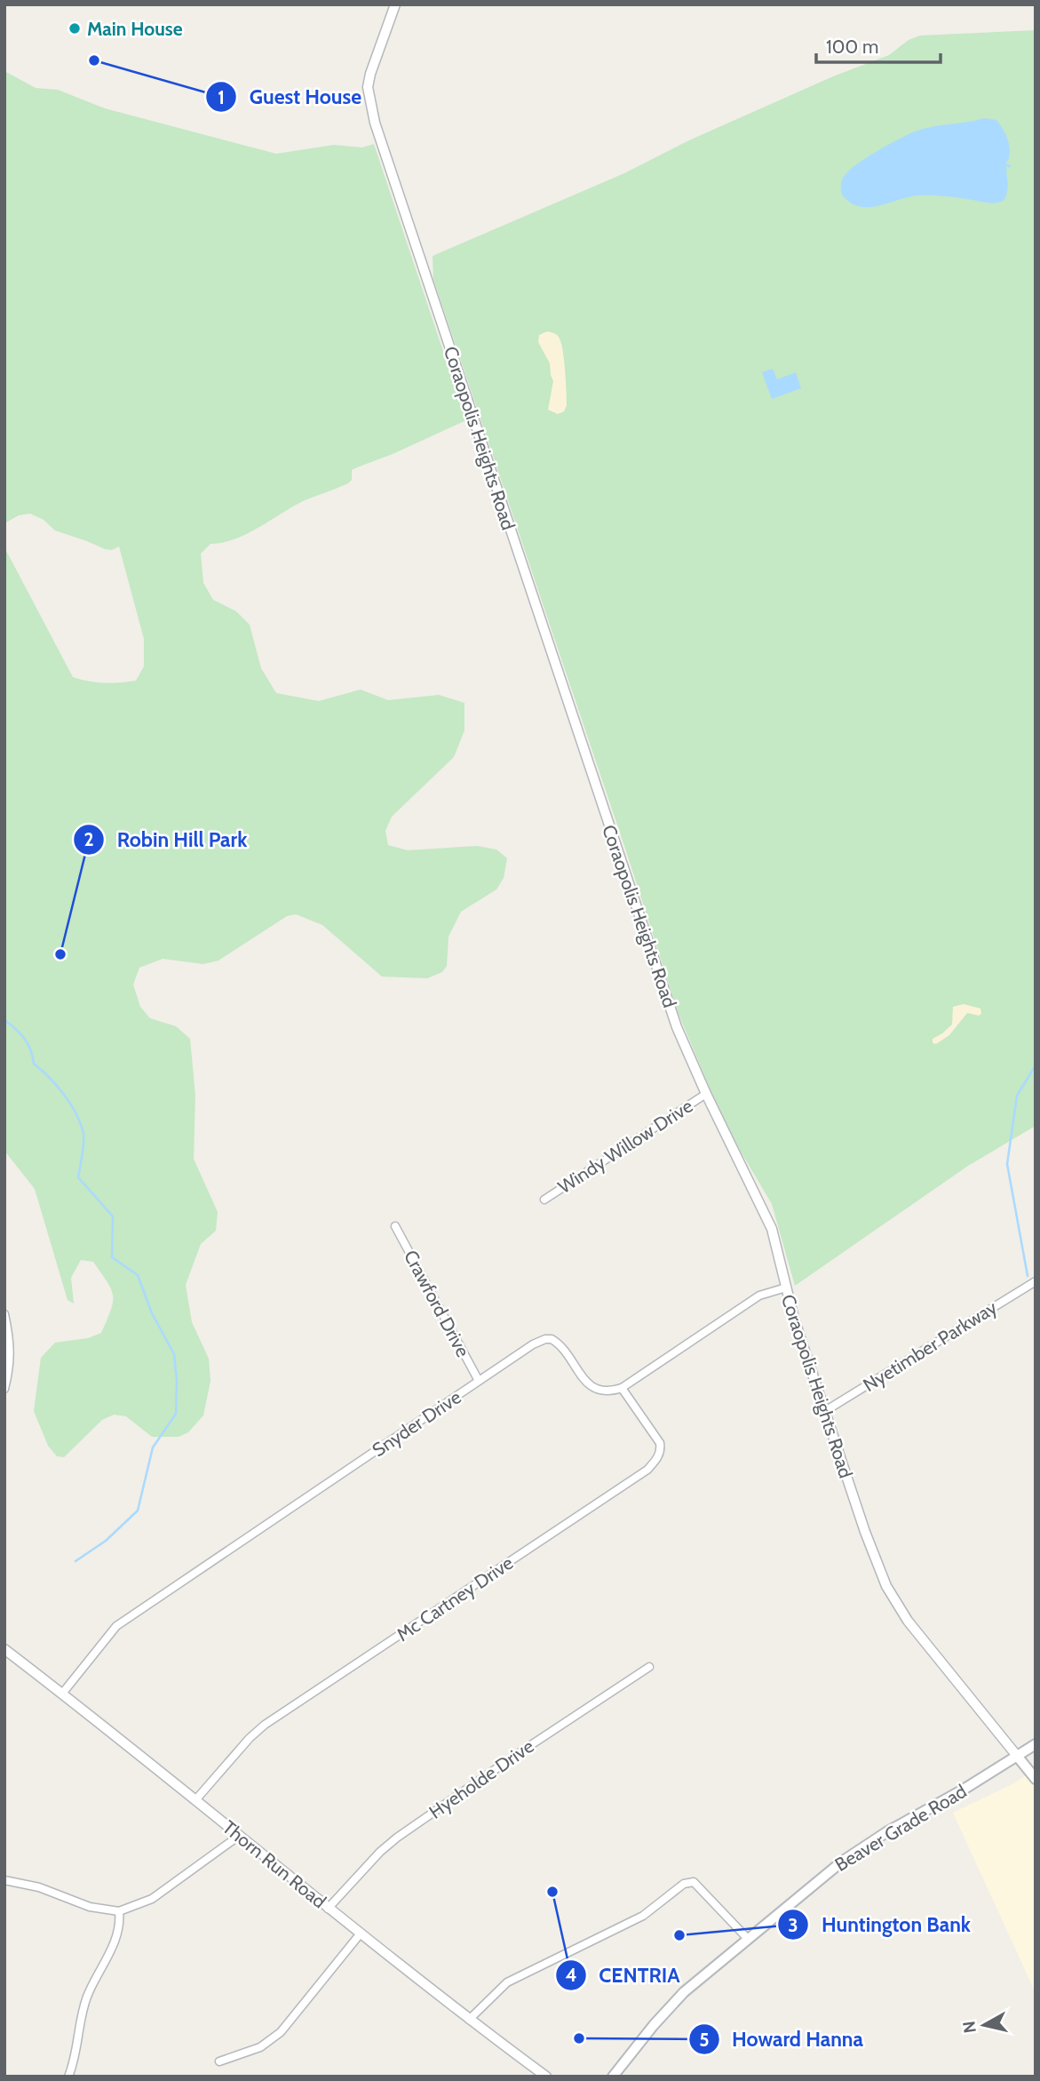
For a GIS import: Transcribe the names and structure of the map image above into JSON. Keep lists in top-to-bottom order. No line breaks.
{"streets":{"main road":["Coraopolis Heights Road","Beaver Grade Road"],"street":["Windy Willow Drive","Crawford Drive","Nyetimber Parkway","Snyder Drive","Mc Cartney Drive","Hyeholde Drive","Thorn Run Road"]},"crossings":[["Coraopolis Heights Road","Windy Willow Drive"],["Coraopolis Heights Road","Nyetimber Parkway"],["Coraopolis Heights Road","Beaver Grade Road"],["Crawford Drive","Snyder Drive"],["Snyder Drive","Mc Cartney Drive"],["Snyder Drive","Thorn Run Road"],["Mc Cartney Drive","Thorn Run Road"],["Hyeholde Drive","Thorn Run Road"]],"places":["Main House","Guest House","Robin Hill Park","CENTRIA","Huntington Bank","Howard Hanna"],"scale_bar":"100 m","north":"left"}
